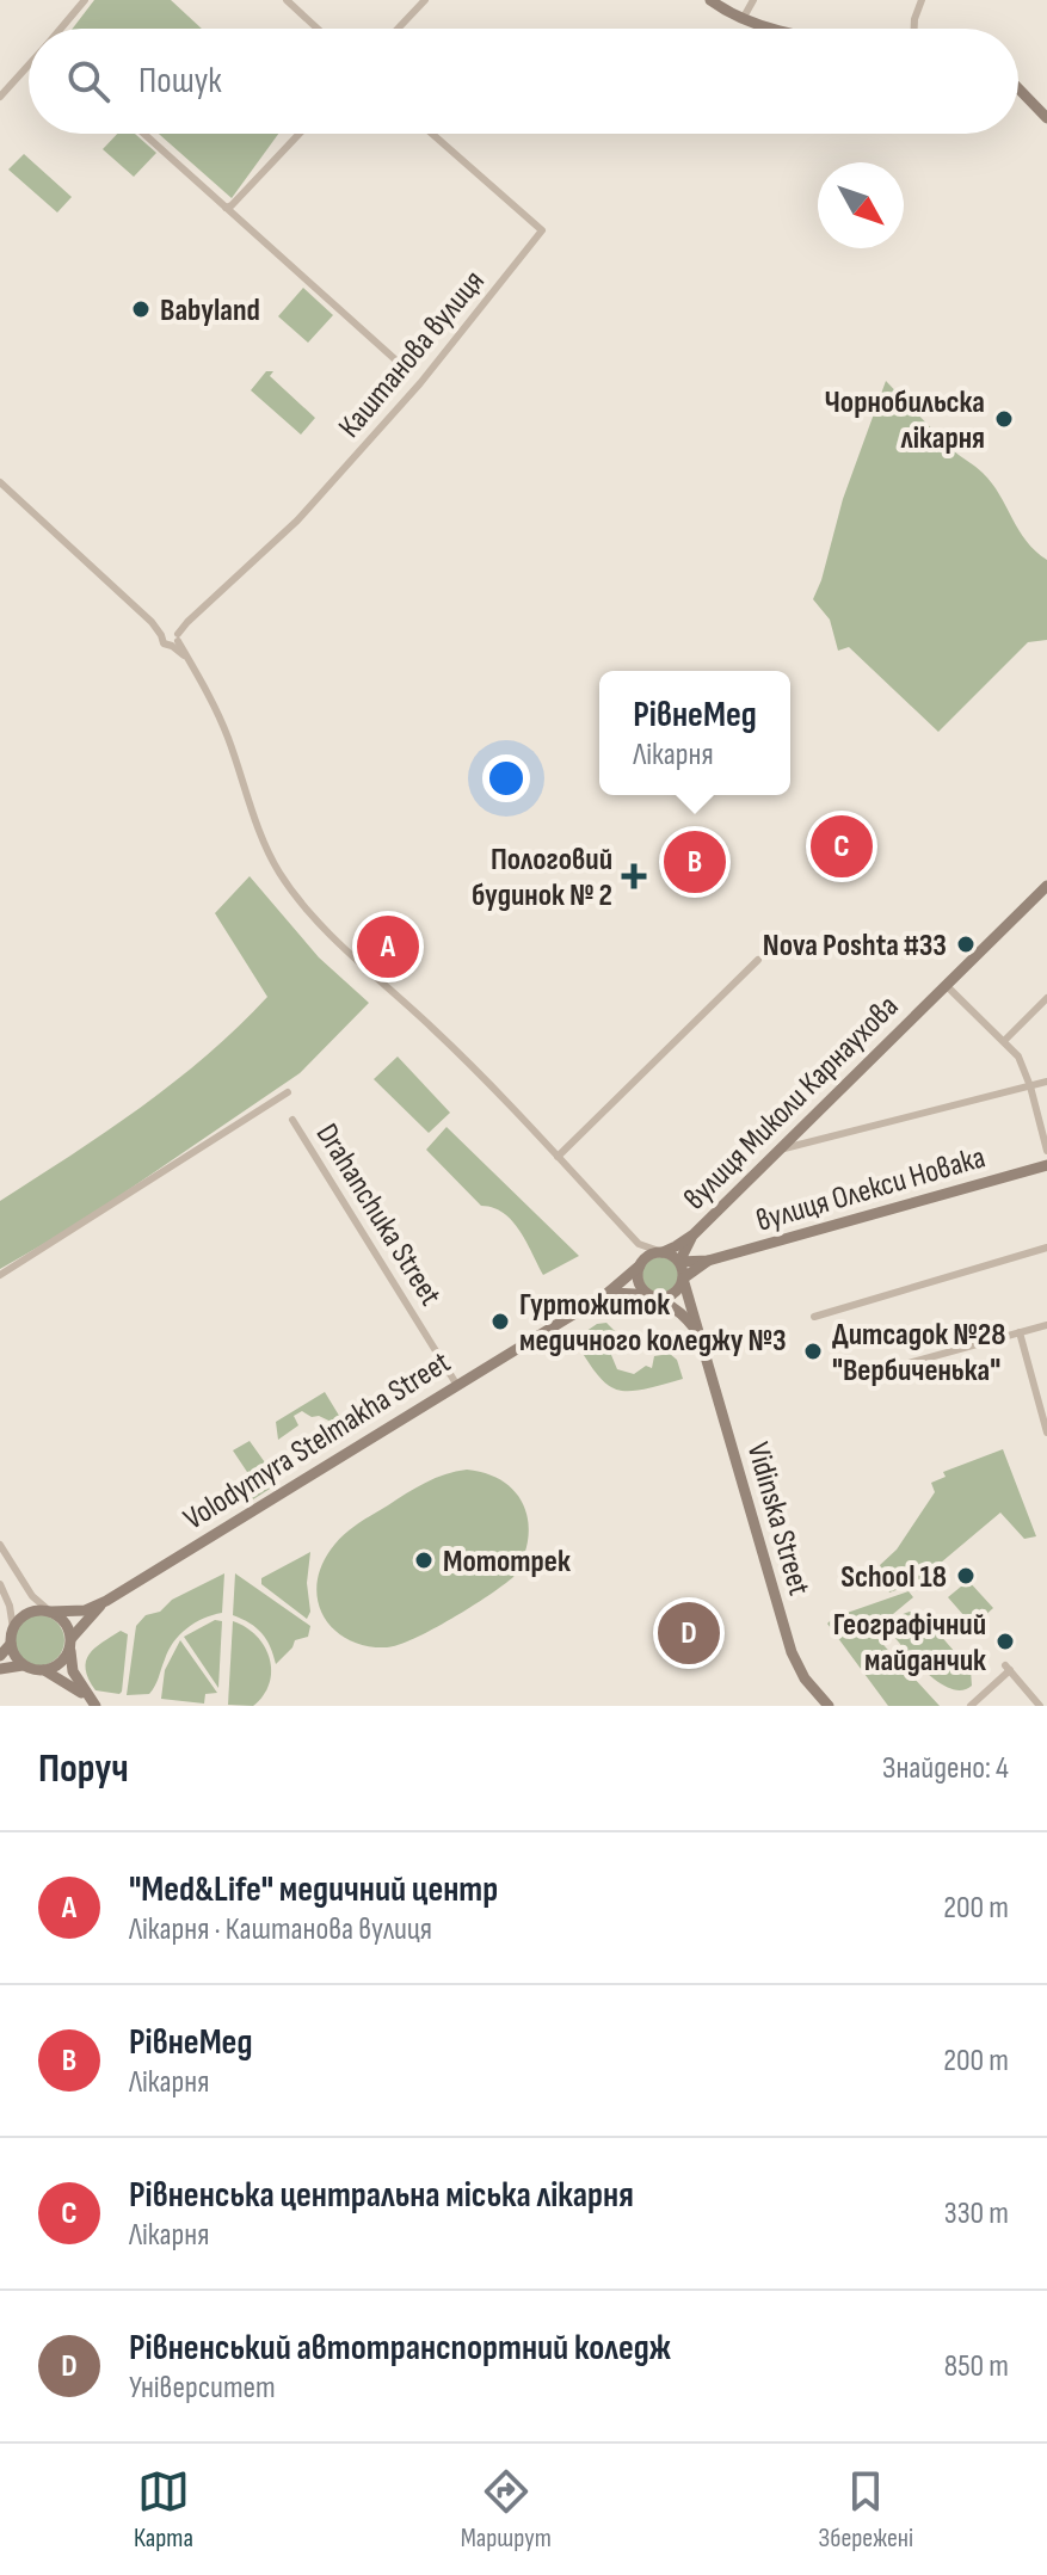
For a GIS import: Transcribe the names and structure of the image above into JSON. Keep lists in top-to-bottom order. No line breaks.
{"streets":{"main road":["вулиця Миколи Карнаухова","вулиця Олекси Новака","Volodymyra Stelmakha Street","Vidinska Street"],"street":["Каштанова вулиця","Drahanchuka Street"]},"crossings":[["вулиця Миколи Карнаухова","вулиця Олекси Новака"],["вулиця Миколи Карнаухова","Volodymyra Stelmakha Street"],["вулиця Миколи Карнаухова","Vidinska Street"],["вулиця Олекси Новака","Volodymyra Stelmakha Street"],["вулиця Олекси Новака","Vidinska Street"],["Drahanchuka Street","Volodymyra Stelmakha Street"],["Volodymyra Stelmakha Street","Vidinska Street"]],"places":{"other":["Babyland","Чорнобильска лікарня","Nova Poshta #33","Гуртожиток медичного коледжу №3","Дитсадок №28 \"Вербиченька\"","Мототрек","School 18","Географічний майданчик"],"health":["Пологовий будинок № 2"]},"north":"bottom right","page":{"search":"Пошук","popup":["РівнеМед","Лікарня"],"pins":["C","B","A","D"],"heading":["Поруч","Знайдено: 4"],"list":[{"mark":"A","name":"\"Med&Life\" медичний центр","note":"Лікарня · Каштанова вулиця","value":"200 m"},{"mark":"B","name":"РівнеМед","note":"Лікарня","value":"200 m"},{"mark":"C","name":"Рівненська центральна міська лікарня","note":"Лікарня","value":"330 m"},{"mark":"D","name":"Рівненський автотранспортний коледж","note":"Університет","value":"850 m"}],"nav":["Карта","Маршрут","Збережені"]}}
